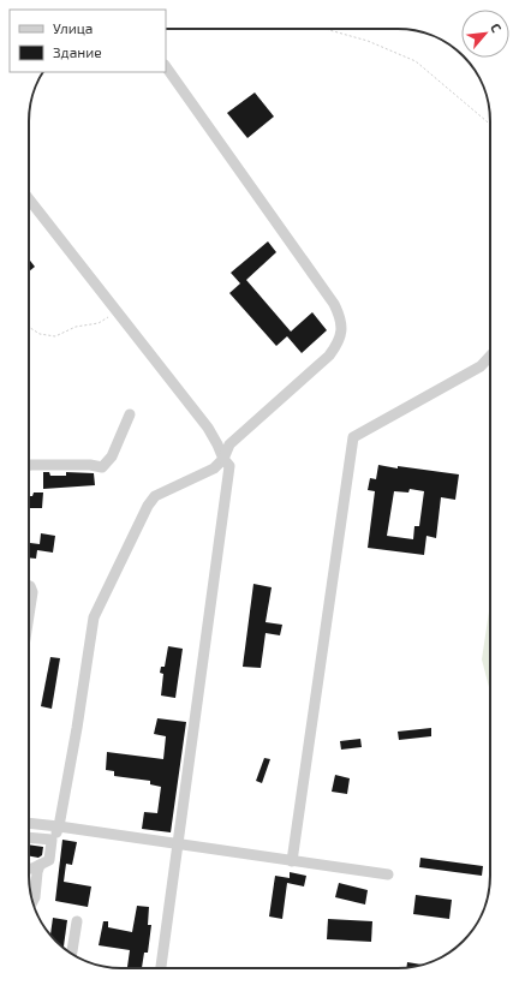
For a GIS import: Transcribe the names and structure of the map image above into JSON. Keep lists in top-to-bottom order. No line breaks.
{"legend":["Улица","Здание"],"north":"top right"}
